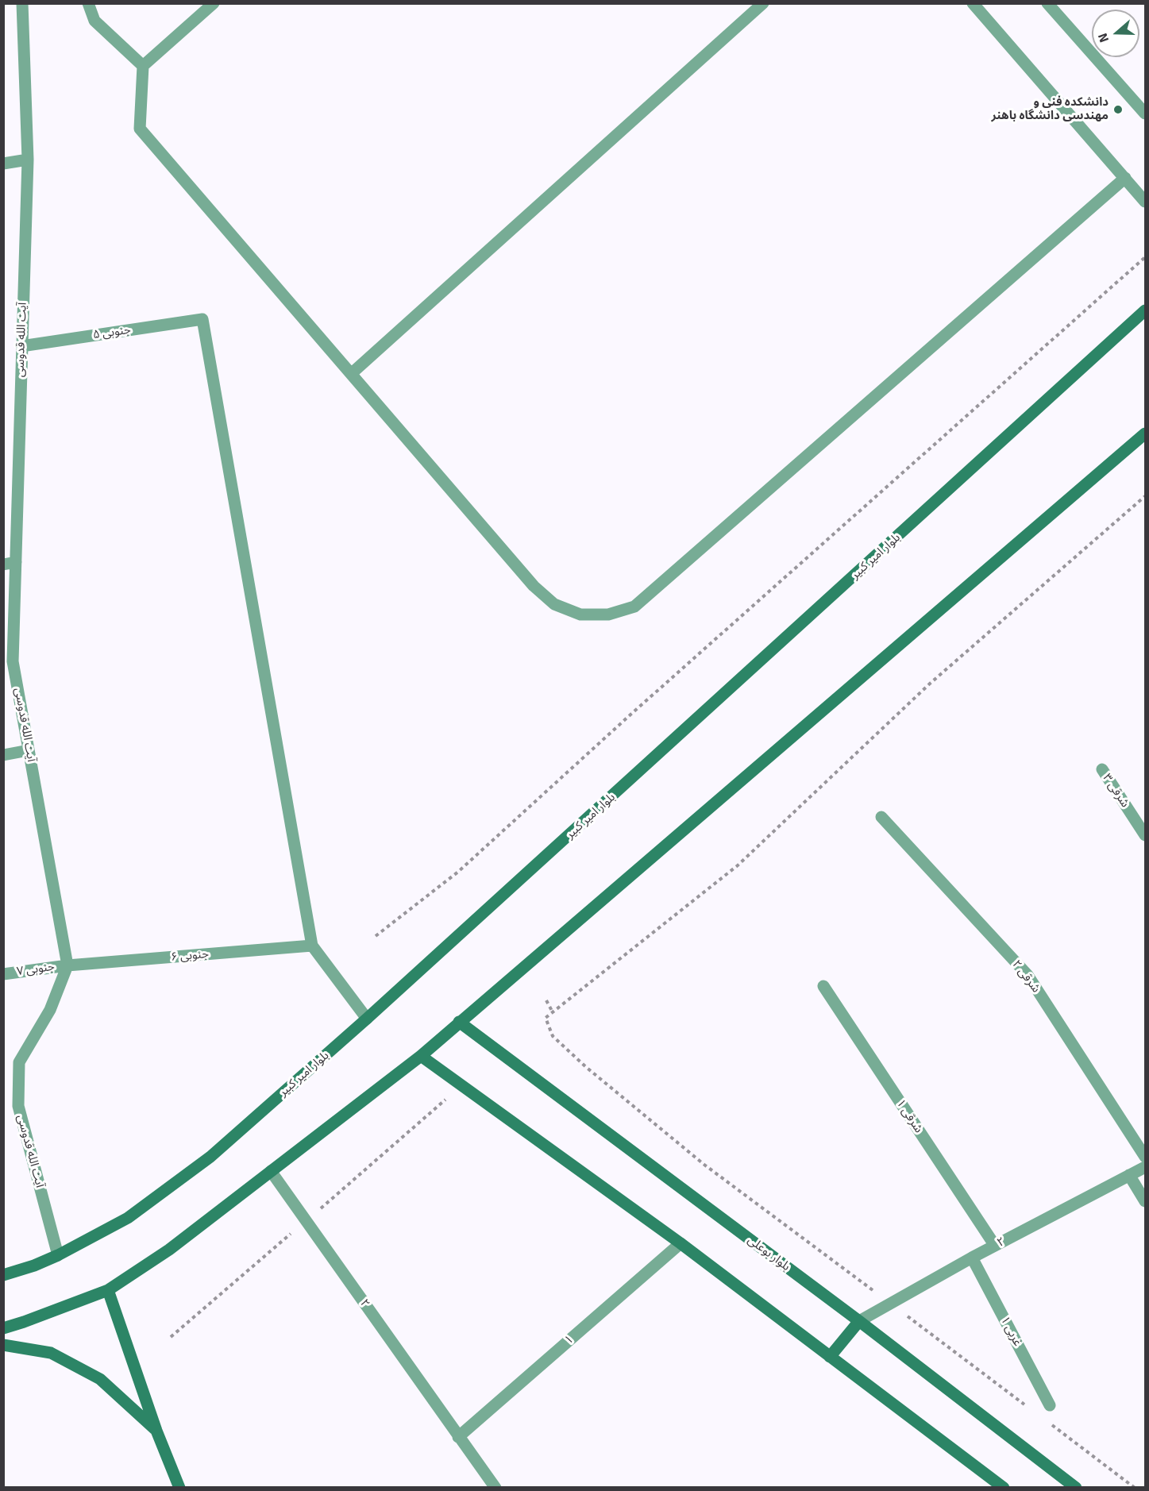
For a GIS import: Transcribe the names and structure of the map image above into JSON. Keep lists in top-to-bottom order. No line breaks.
{"streets":{"main road":["بلوار امیر کبیر","بلوار بوعلی"],"street":["۵ جنوبی","آیت الله قدوسی","شرقی ۳","۶ جنوبی","۷ جنوبی","شرقی ۲","شرقی ۱","۲","غربی ۱","۱"]},"crossings":[["۵ جنوبی","آیت الله قدوسی"],["۵ جنوبی","۶ جنوبی"],["آیت الله قدوسی","بلوار امیر کبیر"],["آیت الله قدوسی","۶ جنوبی"],["آیت الله قدوسی","۷ جنوبی"],["۶ جنوبی","۷ جنوبی"],["شرقی ۱","۲"],["۲","بلوار بوعلی"],["۲","غربی ۱"],["۲","۱"]],"places":["دانشکده فنی و مهندسی دانشگاه باهنر"],"north":"left"}
